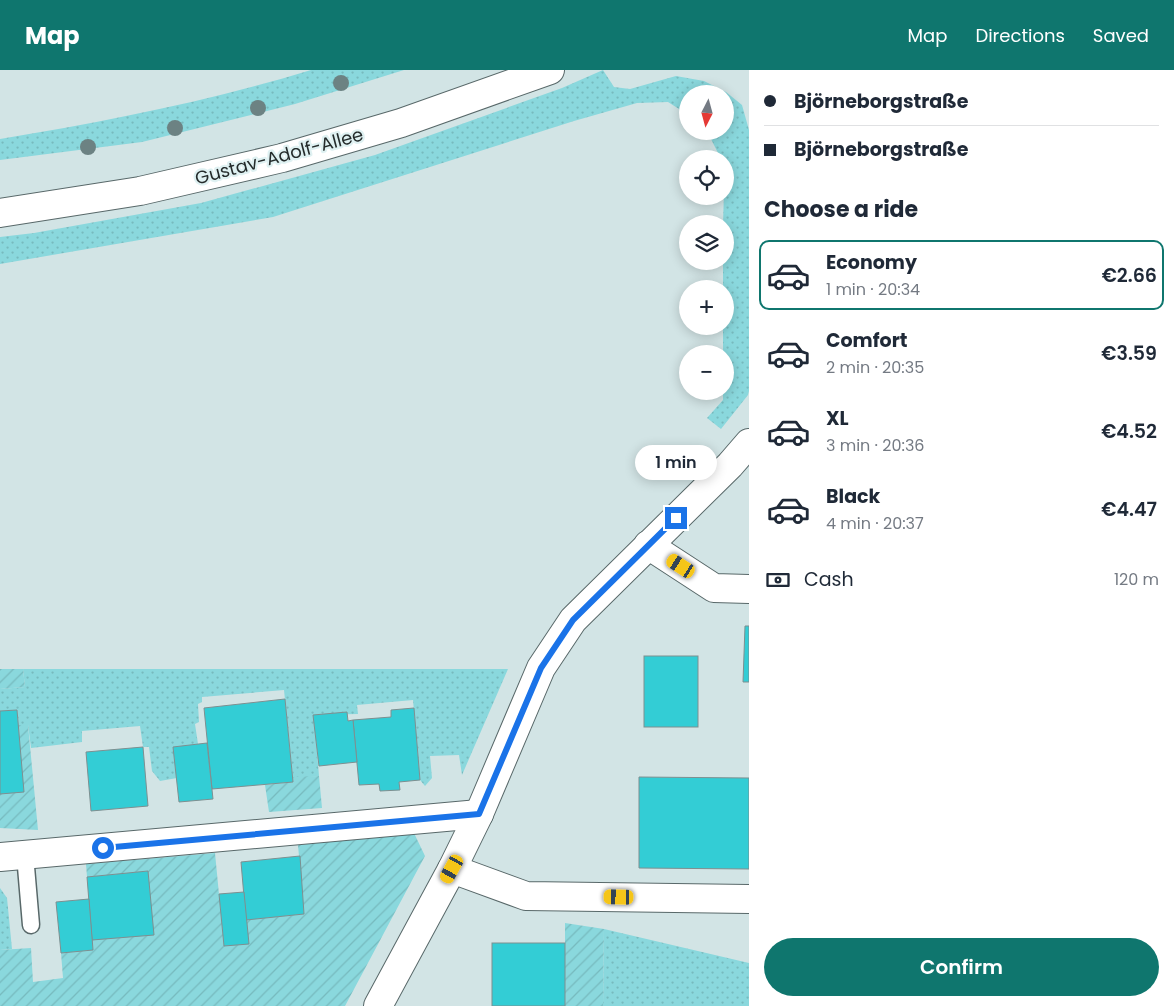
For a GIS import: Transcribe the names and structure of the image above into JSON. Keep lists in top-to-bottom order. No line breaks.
{"streets":{"street":["Gustav-Adolf-Allee"]},"north":"bottom","page":{"header":"Map","nav":["Map","Directions","Saved"],"banner":["Björneborgstraße","Björneborgstraße"],"map_buttons":["+","−"],"heading":"Choose a ride","list":[{"name":"Economy","note":"1 min · 20:34","value":"€2.66"},{"name":"Comfort","note":"2 min · 20:35","value":"€3.59"},{"name":"XL","note":"3 min · 20:36","value":"€4.52"},{"name":"Black","note":"4 min · 20:37","value":"€4.47"}],"bubble":"1 min","pay":["Cash","120 m"],"buttons":"Confirm"}}
